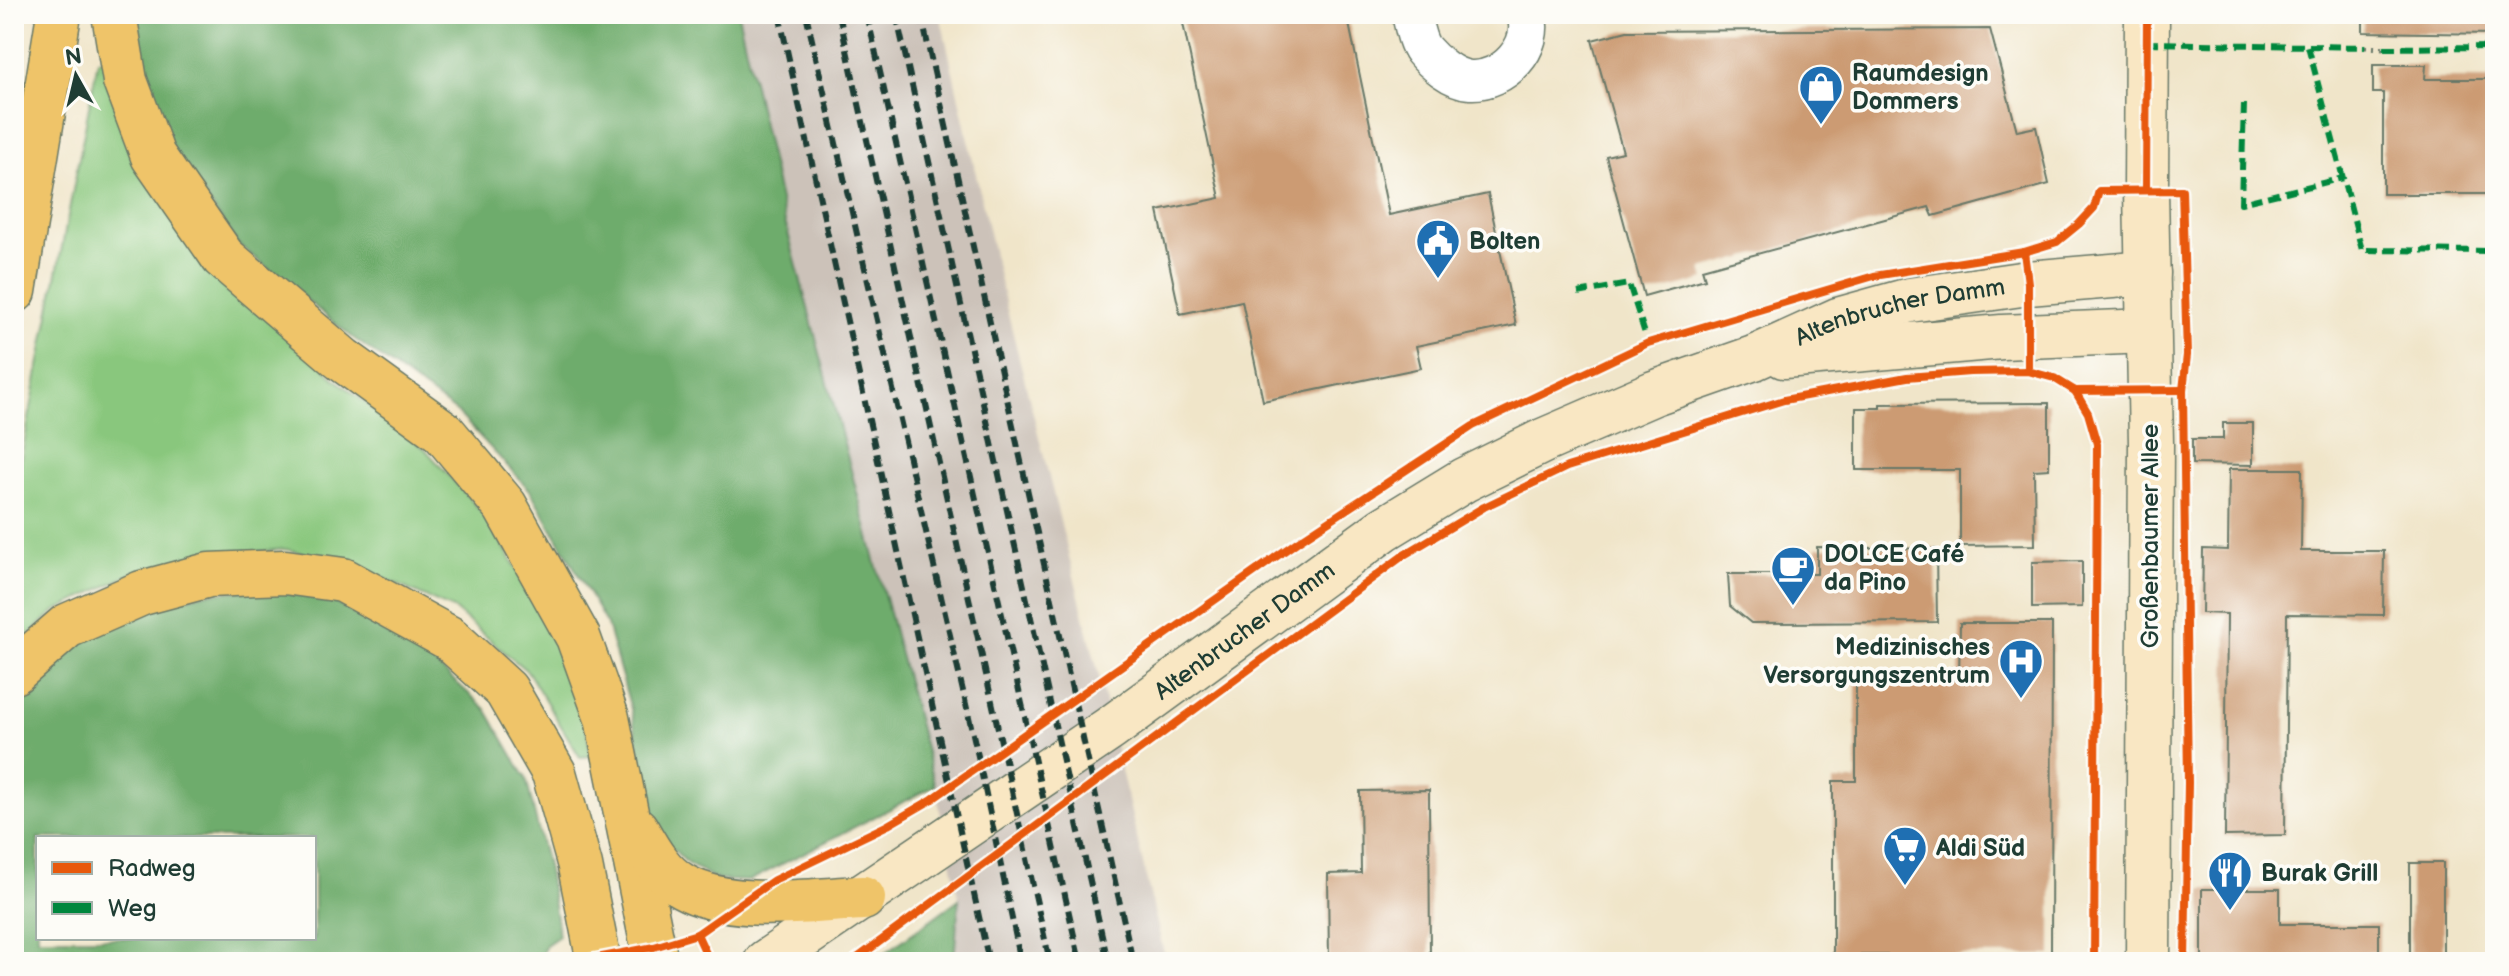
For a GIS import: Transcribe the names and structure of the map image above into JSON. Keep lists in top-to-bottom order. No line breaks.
{"streets":{"main road":["Altenbrucher Damm","Großenbaumer Allee"]},"crossings":[["Altenbrucher Damm","Großenbaumer Allee"]],"places":{"shop":["Raumdesign Dommers"],"public building":["Bolten"],"cafe":["DOLCE Café da Pino"],"hospital":["Medizinisches Versorgungszentrum"],"supermarket":["Aldi Süd"],"restaurant":["Burak Grill"]},"legend":["Radweg","Weg"],"north":"top"}
